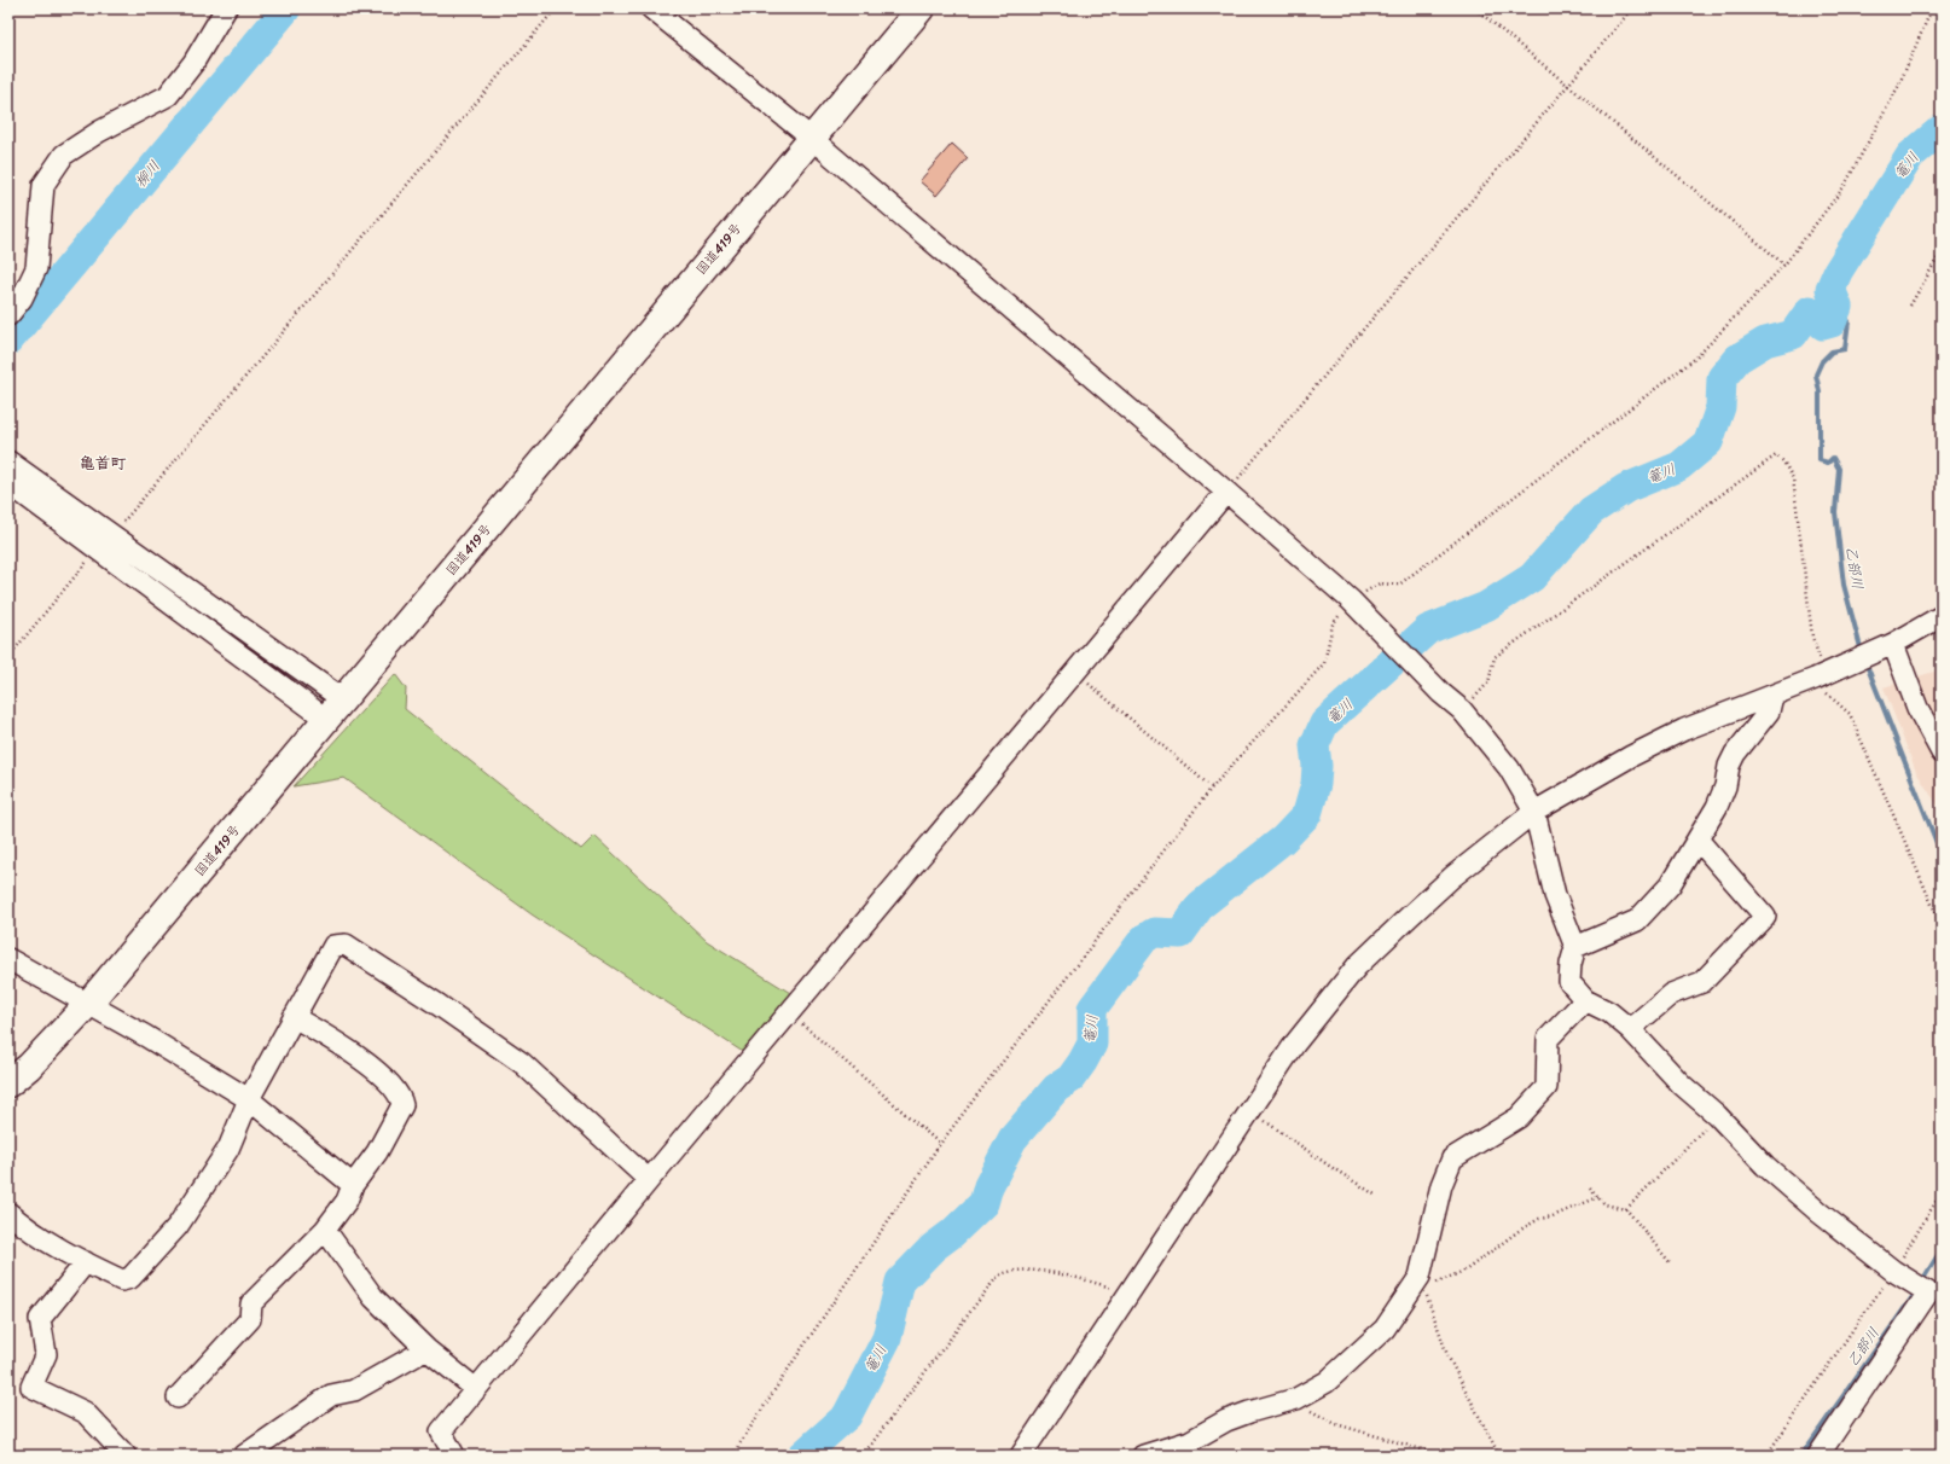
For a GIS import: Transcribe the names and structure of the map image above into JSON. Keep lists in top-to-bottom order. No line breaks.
{"streets":{"highway":["国道419号"]},"districts":["亀首町"],"water":["篭川","柳川","乙部川"]}
